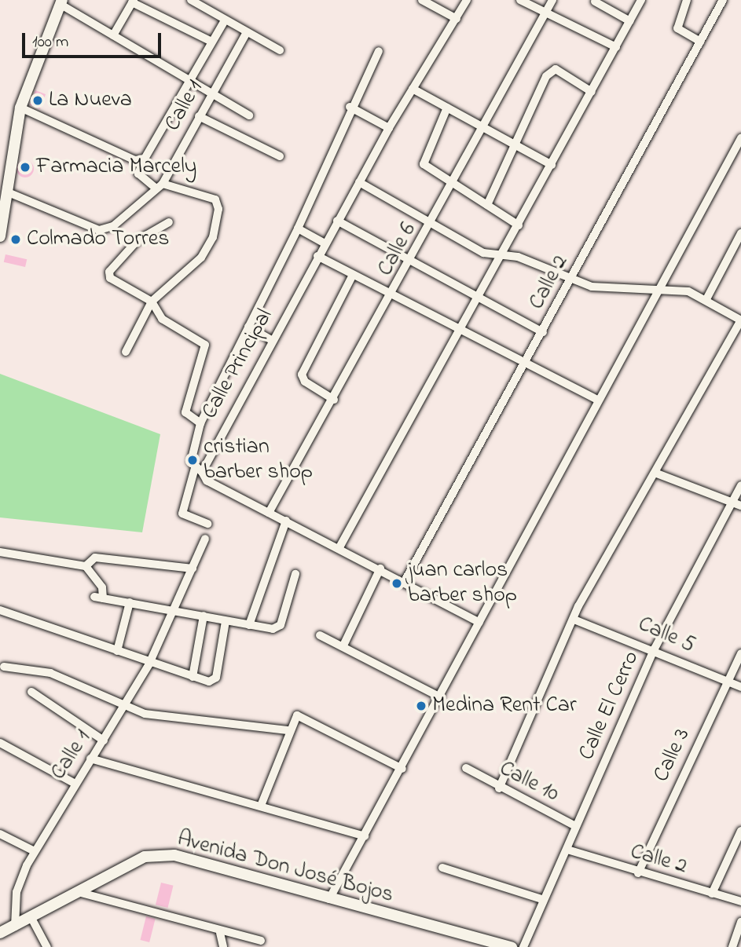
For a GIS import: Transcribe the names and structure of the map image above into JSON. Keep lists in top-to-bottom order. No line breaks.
{"streets":{"street":["Calle 1","Calle 6","Calle 2","Calle Principal","Calle 5","Calle El Cerro","Calle 3","Calle 10","Avenida Don José Bojos"]},"crossings":[["Calle 1","Avenida Don José Bojos"],["Calle 2","Calle El Cerro"],["Calle 2","Calle 3"],["Calle 5","Calle El Cerro"],["Calle 5","Calle 3"],["Calle El Cerro","Calle 10"]],"places":["La Nueva","Farmacia Marcely","Colmado Torres","cristian barber shop","juan carlos barber shop","Medina Rent Car"],"scale_bar":"100 m"}
